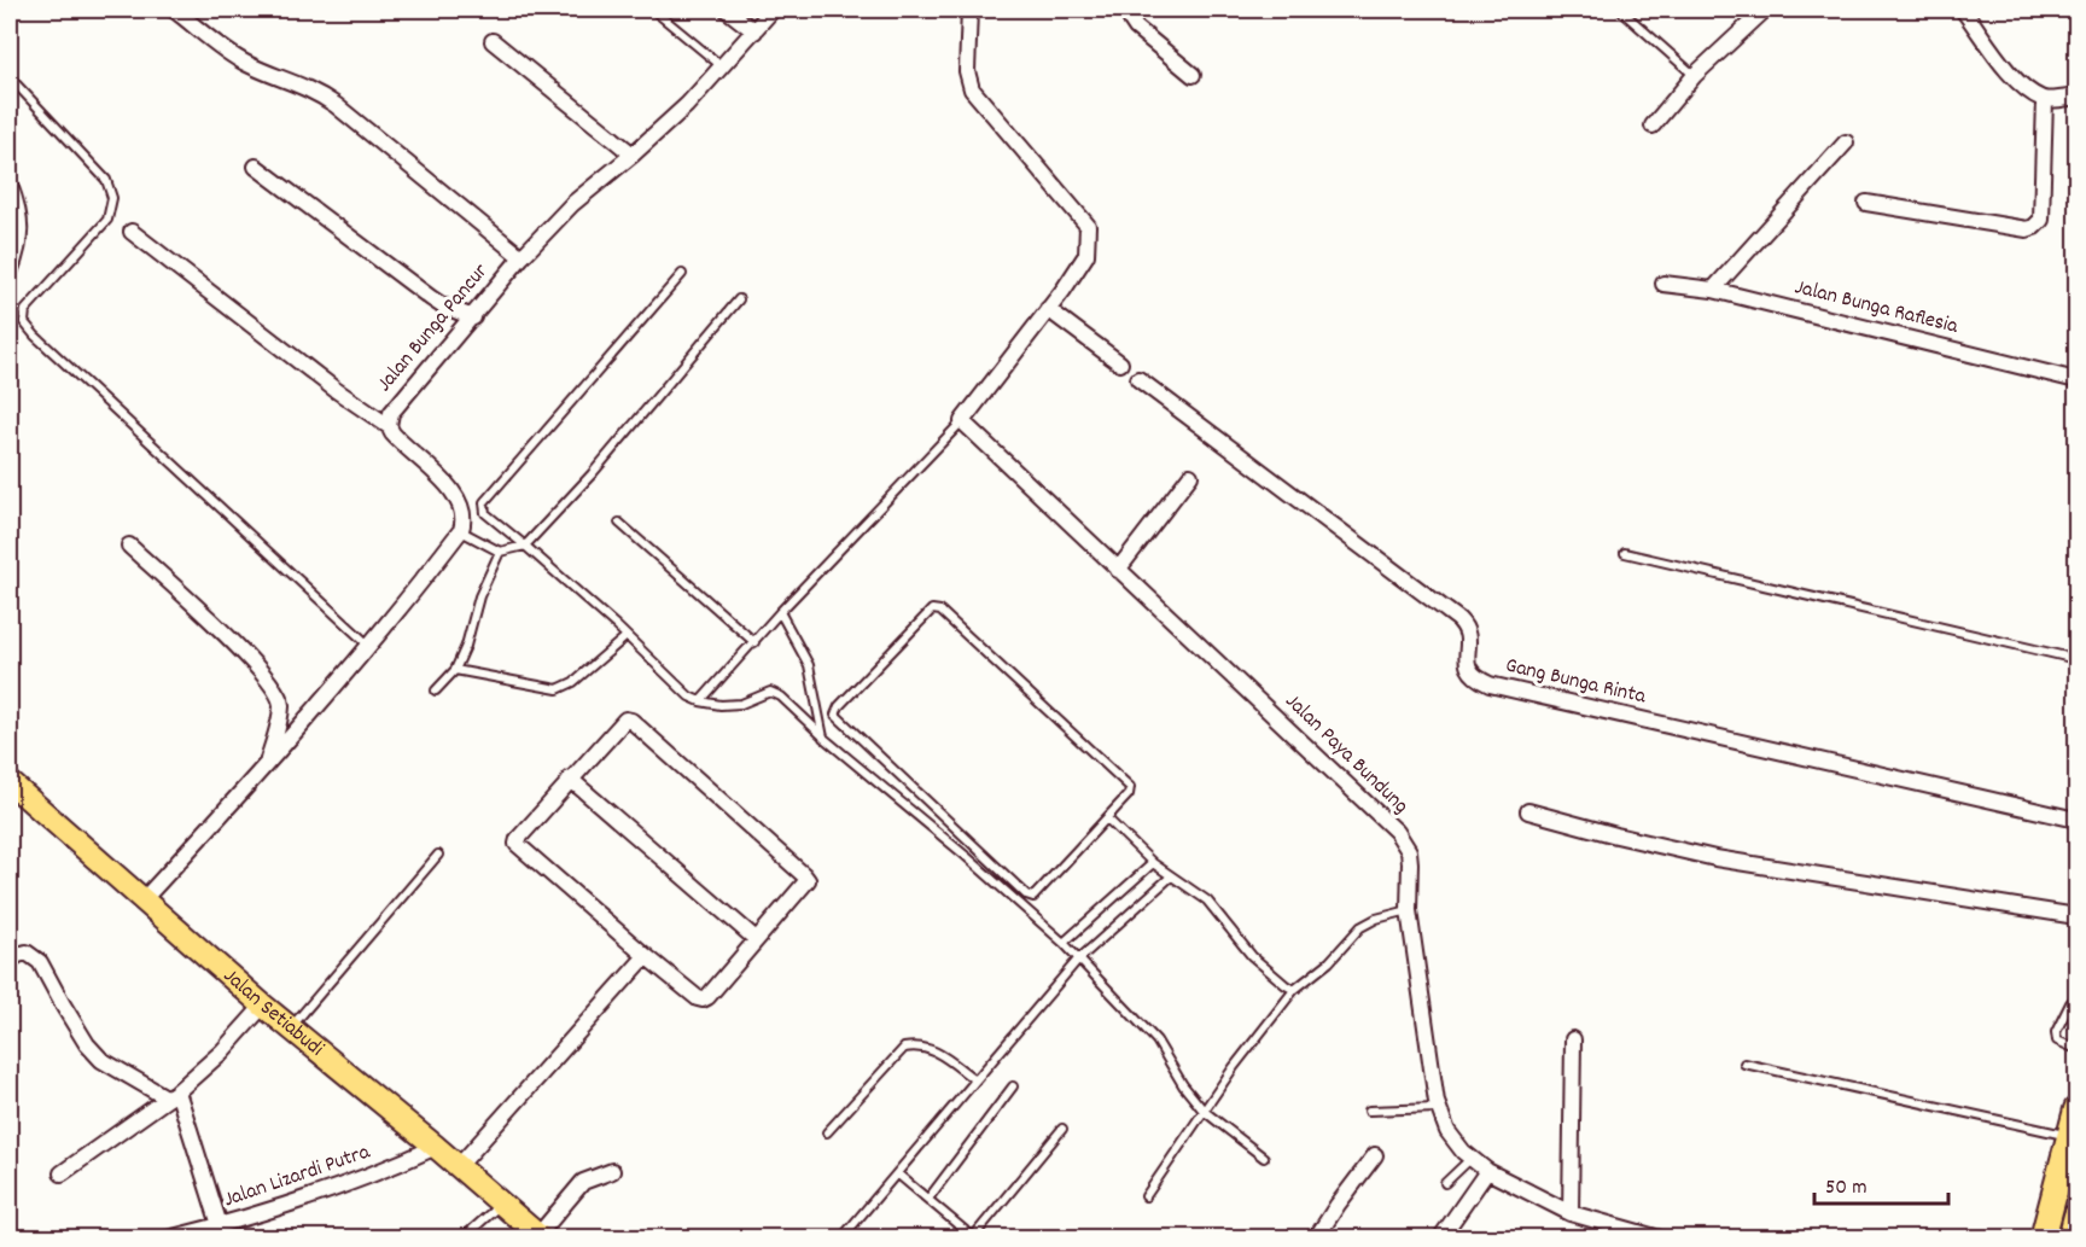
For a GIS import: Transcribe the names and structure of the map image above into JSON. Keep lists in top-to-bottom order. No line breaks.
{"streets":{"main road":["Jalan Setiabudi"],"street":["Jalan Bunga Raflesia","Jalan Bunga Pancur","Gang Bunga Rinta","Jalan Paya Bundung","Jalan Lizardi Putra"]},"crossings":[["Jalan Setiabudi","Jalan Lizardi Putra"]],"scale_bar":"50 m"}
